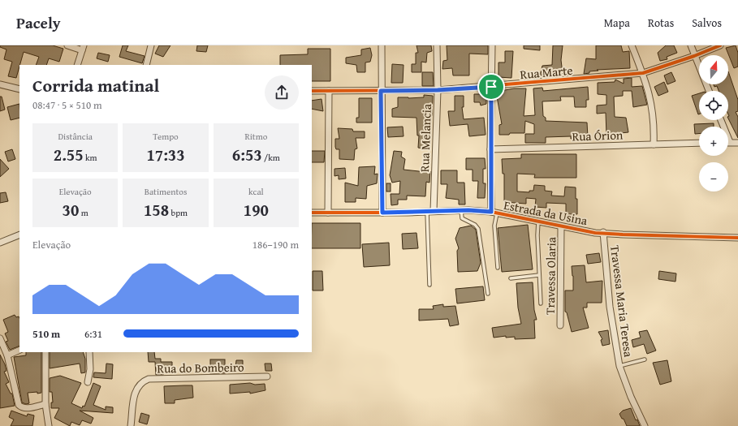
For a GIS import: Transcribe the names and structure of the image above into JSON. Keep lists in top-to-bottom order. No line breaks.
{"streets":{"street":["Rua Marte","Rua Órion","Rua Melancia","Estrada da Usina","Travessa Olaria","Travessa Maria Teresa","Rua do Bombeiro"]},"crossings":[["Rua Marte","Rua Melancia"],["Rua Melancia","Estrada da Usina"],["Estrada da Usina","Travessa Olaria"],["Estrada da Usina","Travessa Maria Teresa"]],"north":"top","page":{"header":"Pacely","nav":["Mapa","Rotas","Salvos"],"map_buttons":["+","−"],"heading":["Corrida matinal","08:47 · 5 × 510 m"],"stats":[["Distância","2.55 km"],["Tempo","17:33"],["Ritmo","6:53 /km"],["Elevação","30 m"],["Batimentos","158 bpm"],["kcal","190"]],"chart":["Elevação","186–190 m"],"list":[{"name":"510 m","note":"6:31"}]}}
